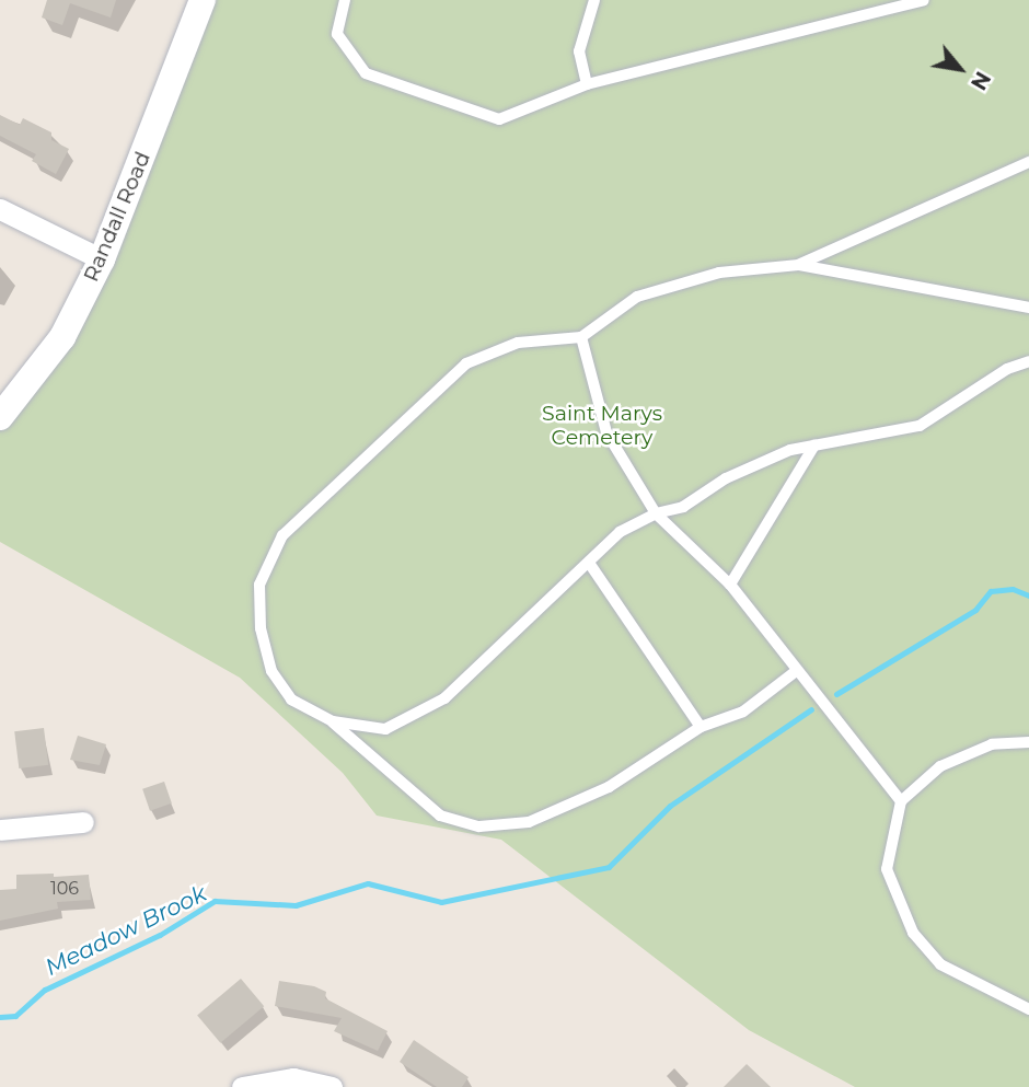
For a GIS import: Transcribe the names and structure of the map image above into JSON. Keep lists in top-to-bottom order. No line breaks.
{"streets":{"street":["Randall Road"]},"water":["Meadow Brook"],"parks":["Saint Marys Cemetery"],"house_numbers":["106"],"north":"bottom right"}
